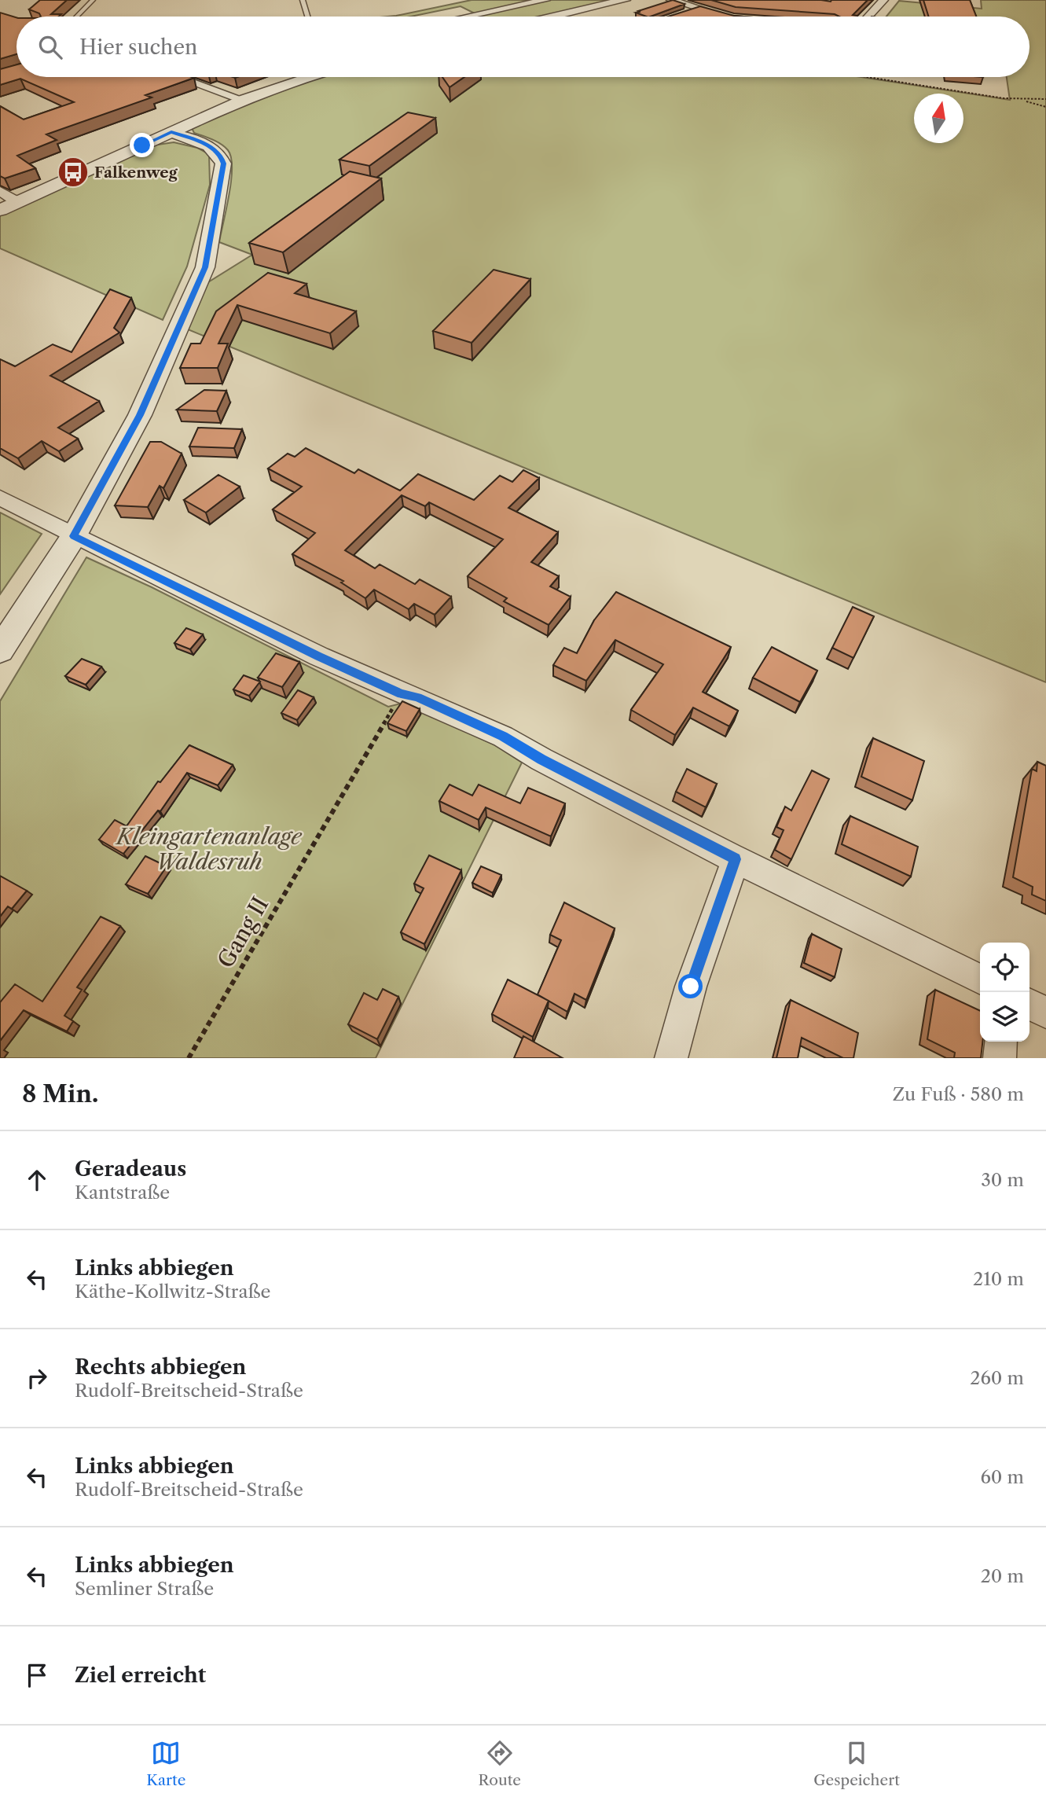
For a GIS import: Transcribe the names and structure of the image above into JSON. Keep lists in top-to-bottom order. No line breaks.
{"streets":{"path":["Gang II"]},"parks":["Kleingartenanlage Waldesruh"],"places":{"bus stop":["Falkenweg"]},"north":"top","page":{"search":"Hier suchen","heading":["8 Min.","Zu Fuß · 580 m"],"list":[["Geradeaus","Kantstraße","30 m"],["Links abbiegen","Käthe-Kollwitz-Straße","210 m"],["Rechts abbiegen","Rudolf-Breitscheid-Straße","260 m"],["Links abbiegen","Rudolf-Breitscheid-Straße","60 m"],["Links abbiegen","Semliner Straße","20 m"],"Ziel erreicht"],"nav":["Karte","Route","Gespeichert"]}}
